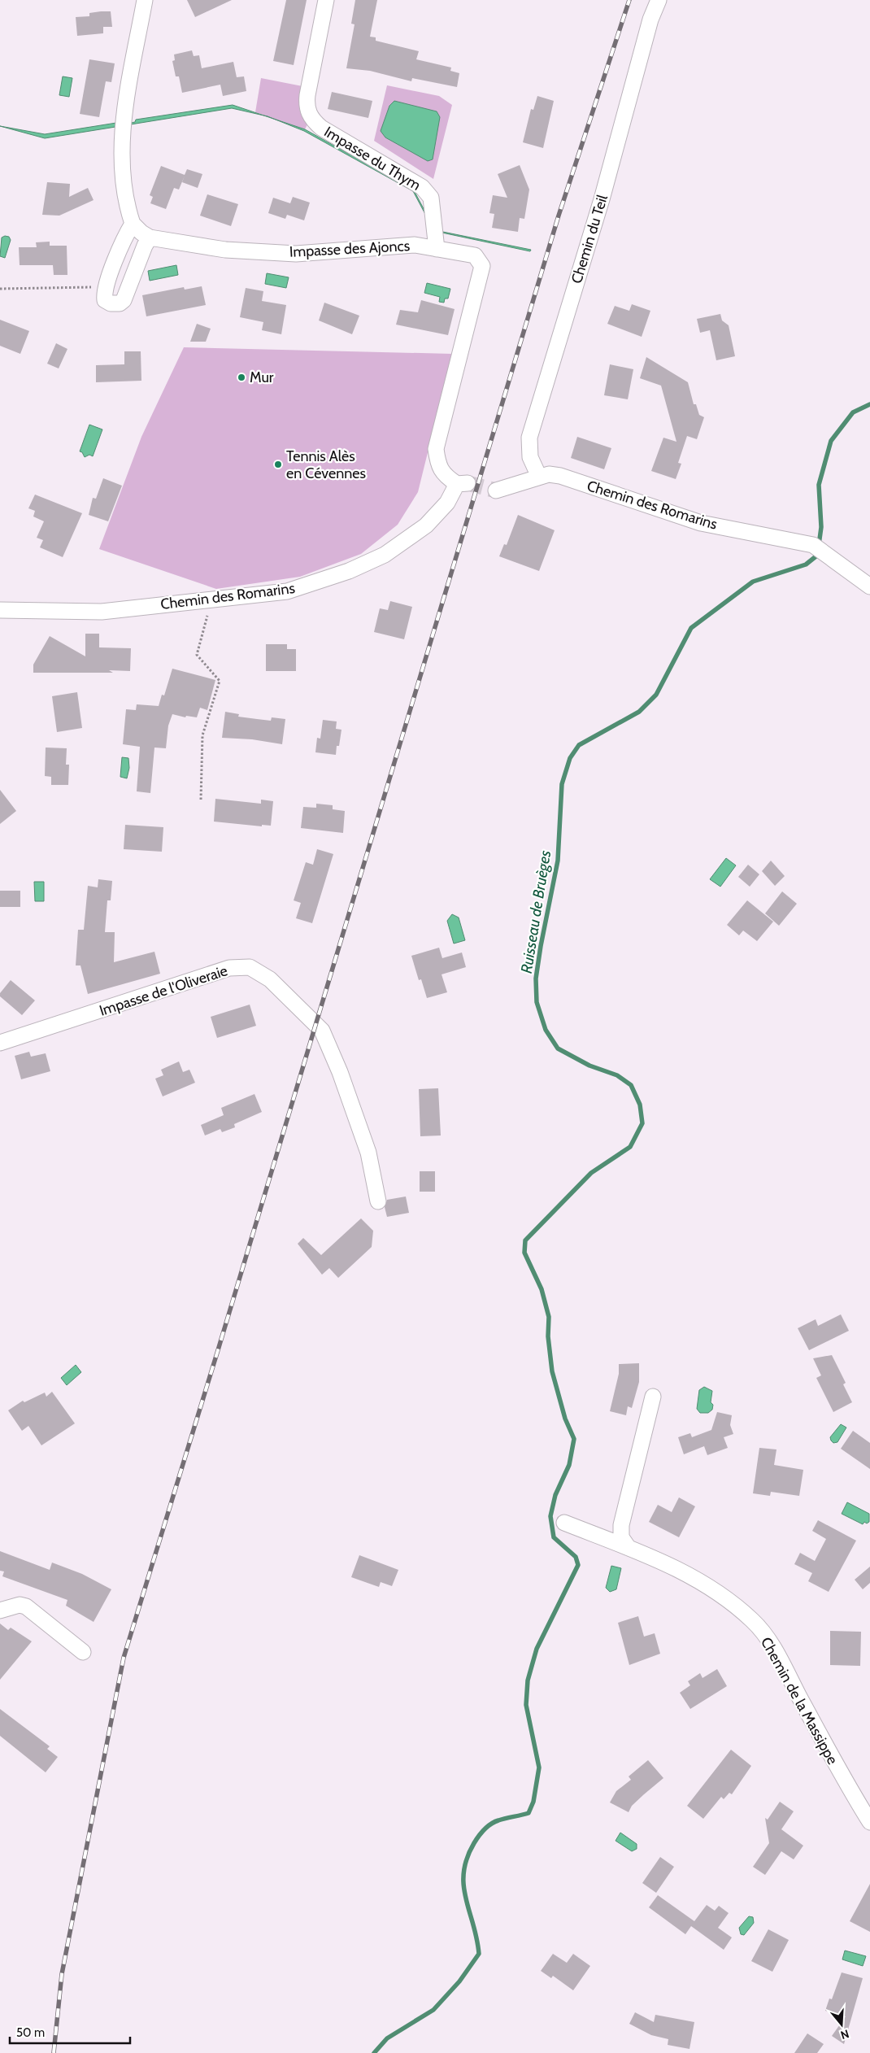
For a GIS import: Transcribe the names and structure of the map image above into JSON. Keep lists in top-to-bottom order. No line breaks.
{"streets":{"street":["Impasse du Thym","Chemin du Teil","Impasse des Ajoncs","Chemin des Romarins","Impasse de l'Oliveraie","Chemin de la Massippe"]},"crossings":[["Impasse du Thym","Impasse des Ajoncs"],["Chemin du Teil","Chemin des Romarins"],["Impasse des Ajoncs","Chemin des Romarins"]],"water":["Ruisseau de Bruèges"],"places":["Mur","Tennis Alès en Cévennes"],"scale_bar":"50 m","north":"bottom"}
